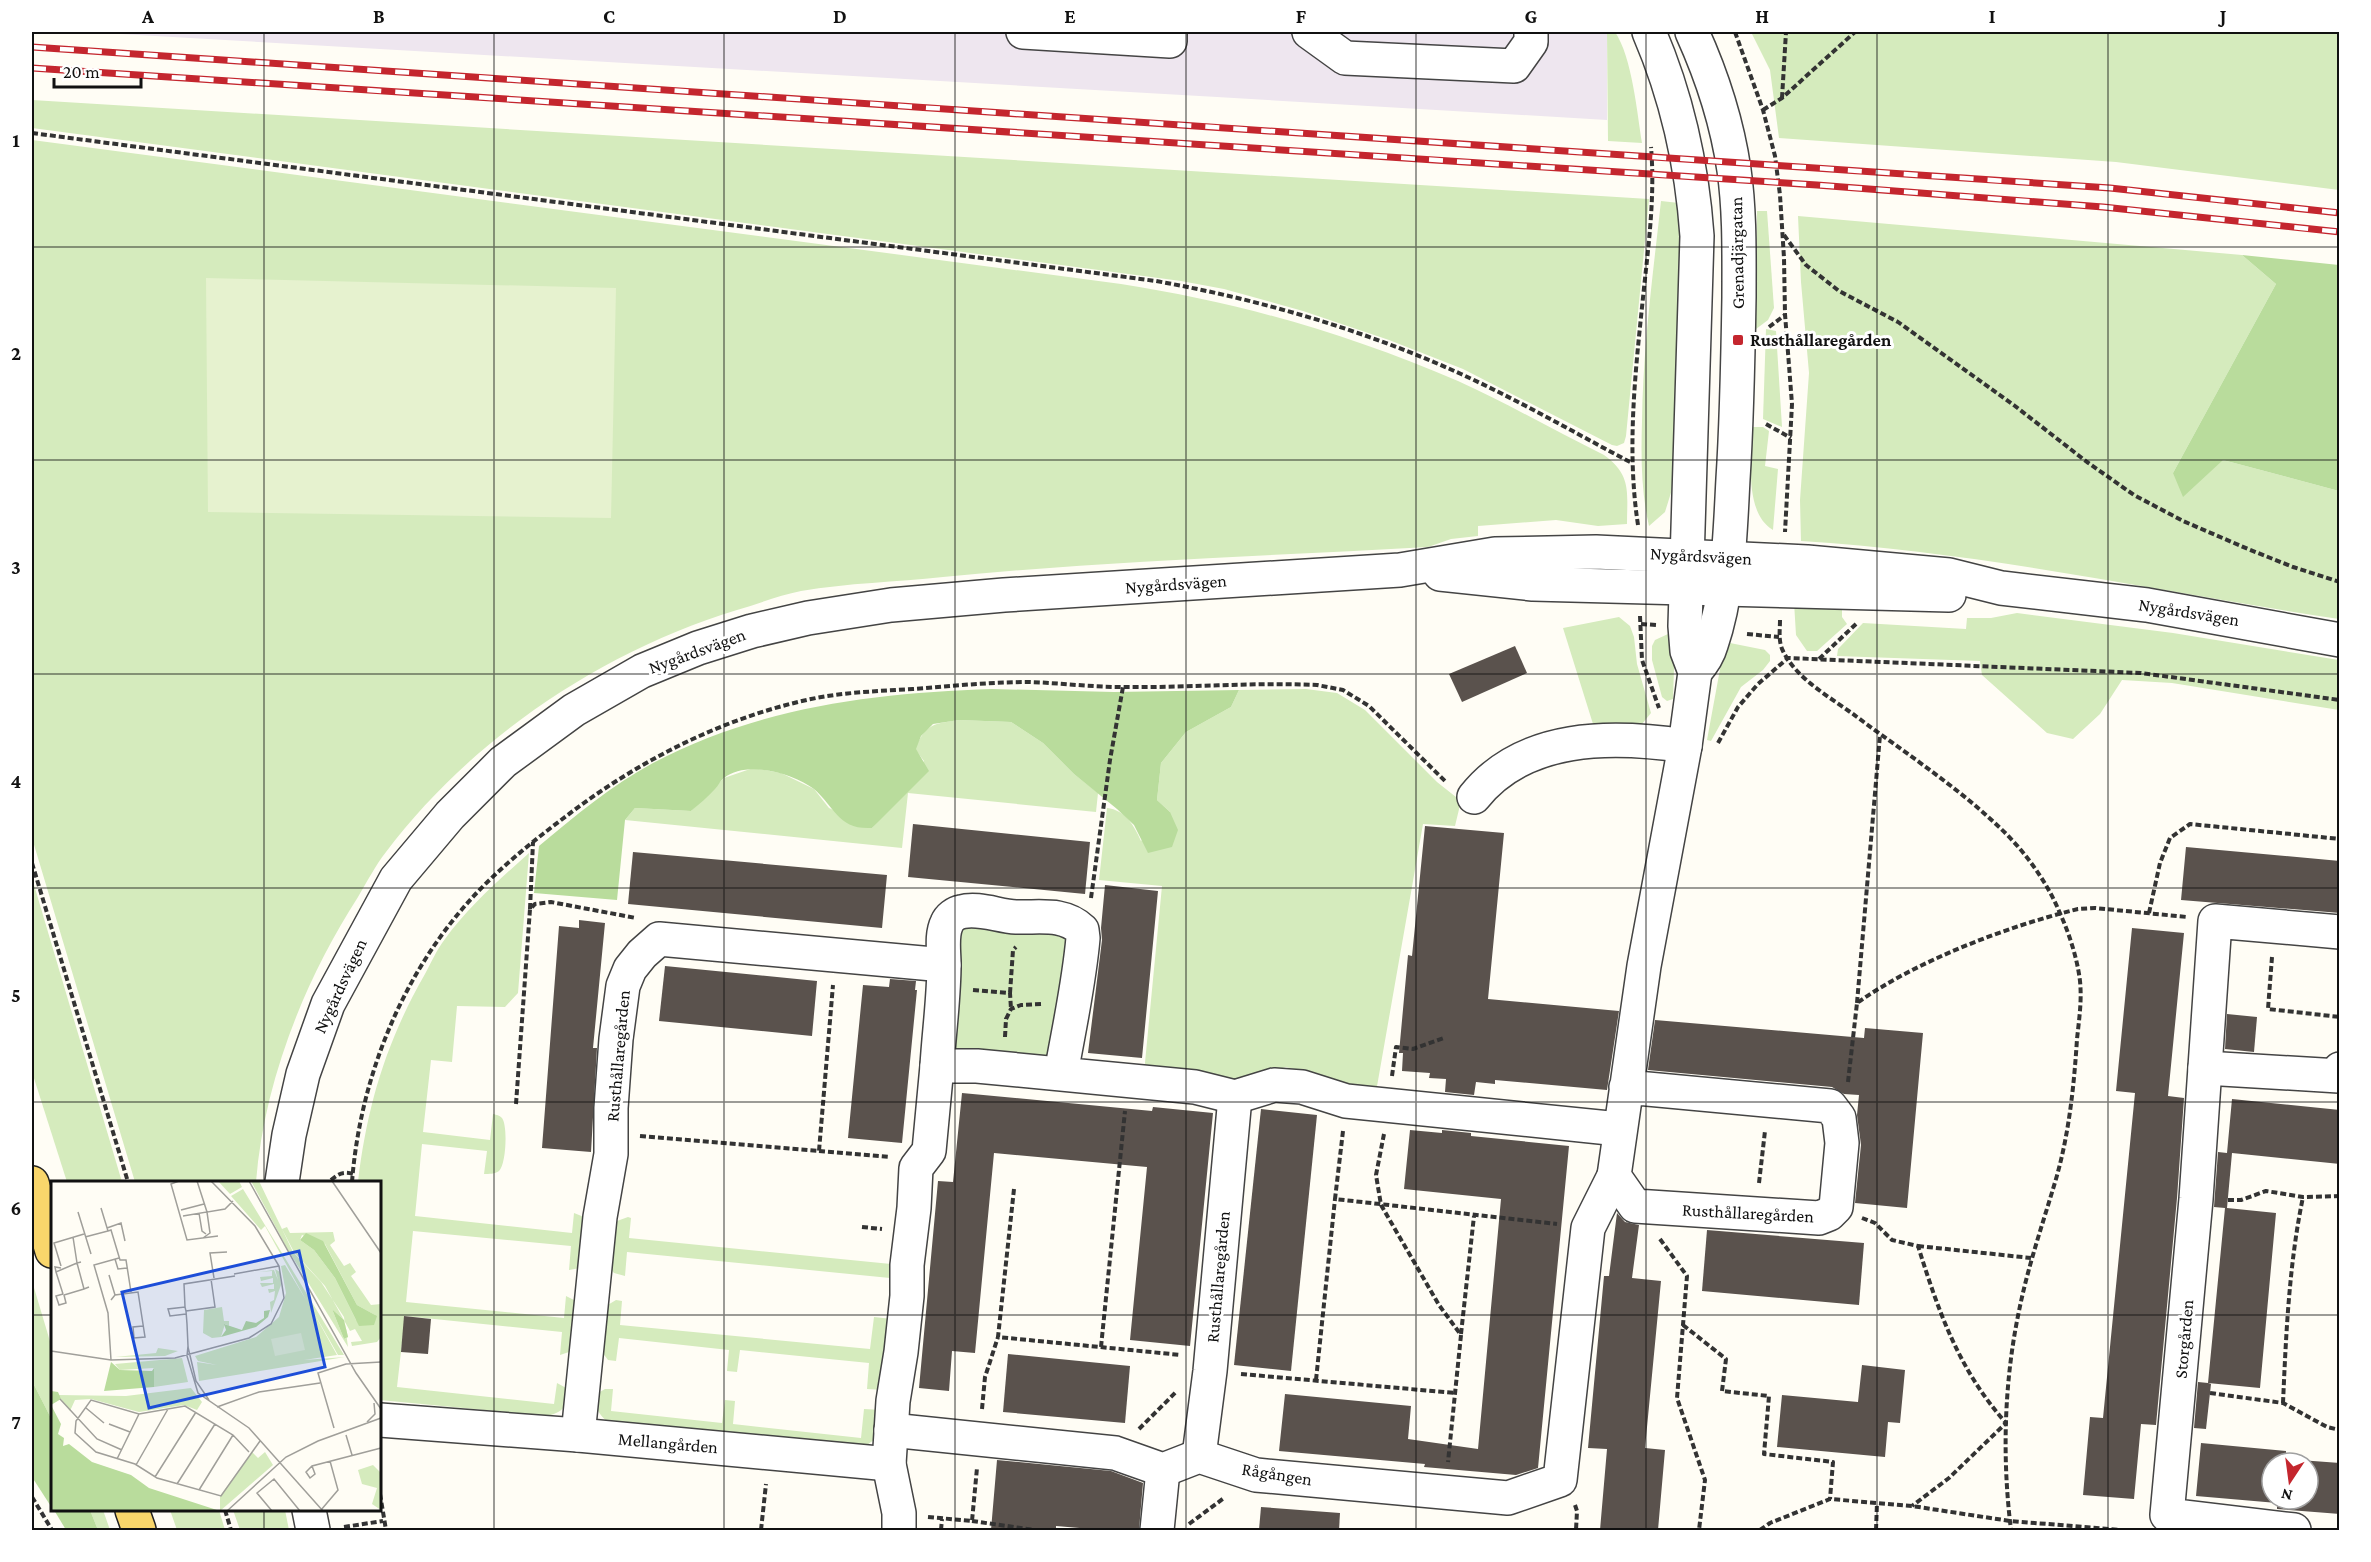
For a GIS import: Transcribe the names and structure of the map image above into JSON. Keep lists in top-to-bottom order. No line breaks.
{"streets":{"street":["Grenadjärgatan","Nygårdsvägen","Rusthållaregården","Storgården","Mellangården","Rågången"]},"crossings":[["Grenadjärgatan","Nygårdsvägen"],["Rusthållaregården","Mellangården"],["Rusthållaregården","Rågången"]],"places":{"transit":["Rusthållaregården"]},"scale_bar":"20 m","north":"bottom","grid":{"columns":["A","B","C","D","E","F","G","H","I","J"],"rows":["1","2","3","4","5","6","7"]}}
